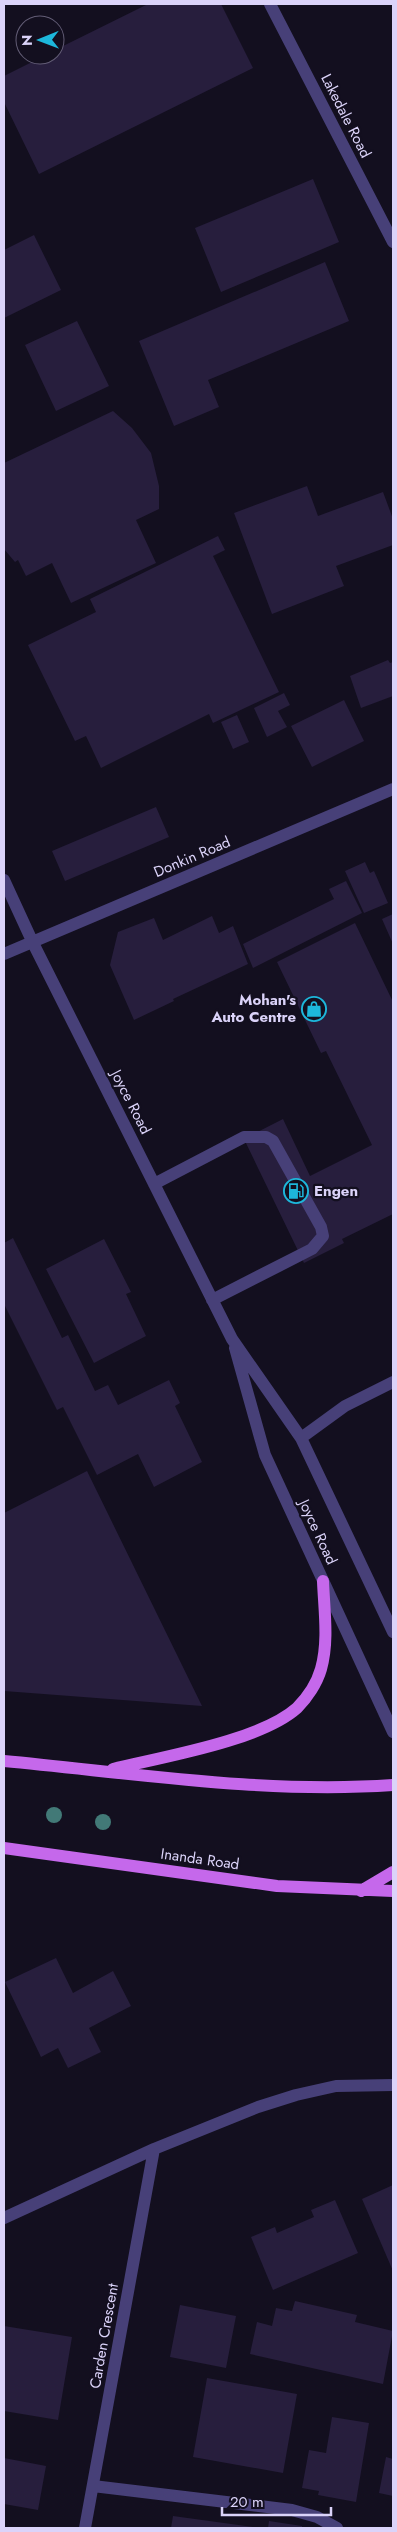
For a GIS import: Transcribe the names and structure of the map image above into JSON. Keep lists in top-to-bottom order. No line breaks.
{"streets":{"main road":["Inanda Road"],"street":["Lakedale Road","Donkin Road","Joyce Road","Carden Crescent"]},"crossings":[["Donkin Road","Joyce Road"]],"places":{"shop":["Mohan's Auto Centre"],"fuel station":["Engen"]},"scale_bar":"20 m","north":"left"}
